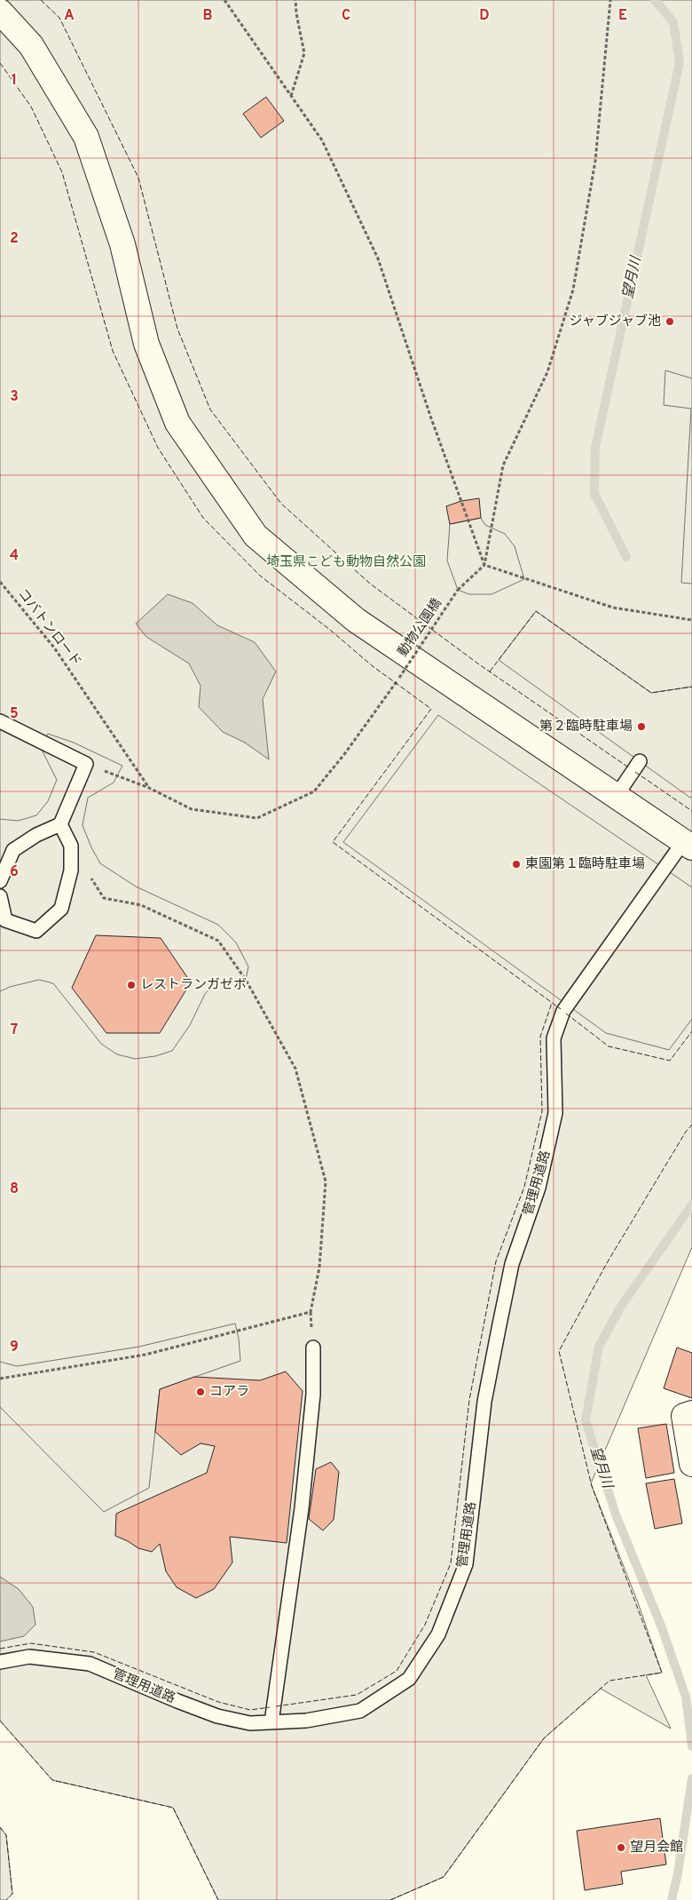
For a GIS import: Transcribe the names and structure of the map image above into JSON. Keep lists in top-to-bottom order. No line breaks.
{"streets":{"lane":["管理用道路"],"path":["コバトンロード","動物公園橋"]},"crossings":[["コバトンロード","動物公園橋"]],"water":["望月川"],"parks":["埼玉県こども動物自然公園"],"places":["ジャブジャブ池","第２臨時駐車場","東園第１臨時駐車場","レストランガゼボ","コアラ","望月会館"],"grid":{"columns":["A","B","C","D","E"],"rows":["1","2","3","4","5","6","7","8","9"]}}
